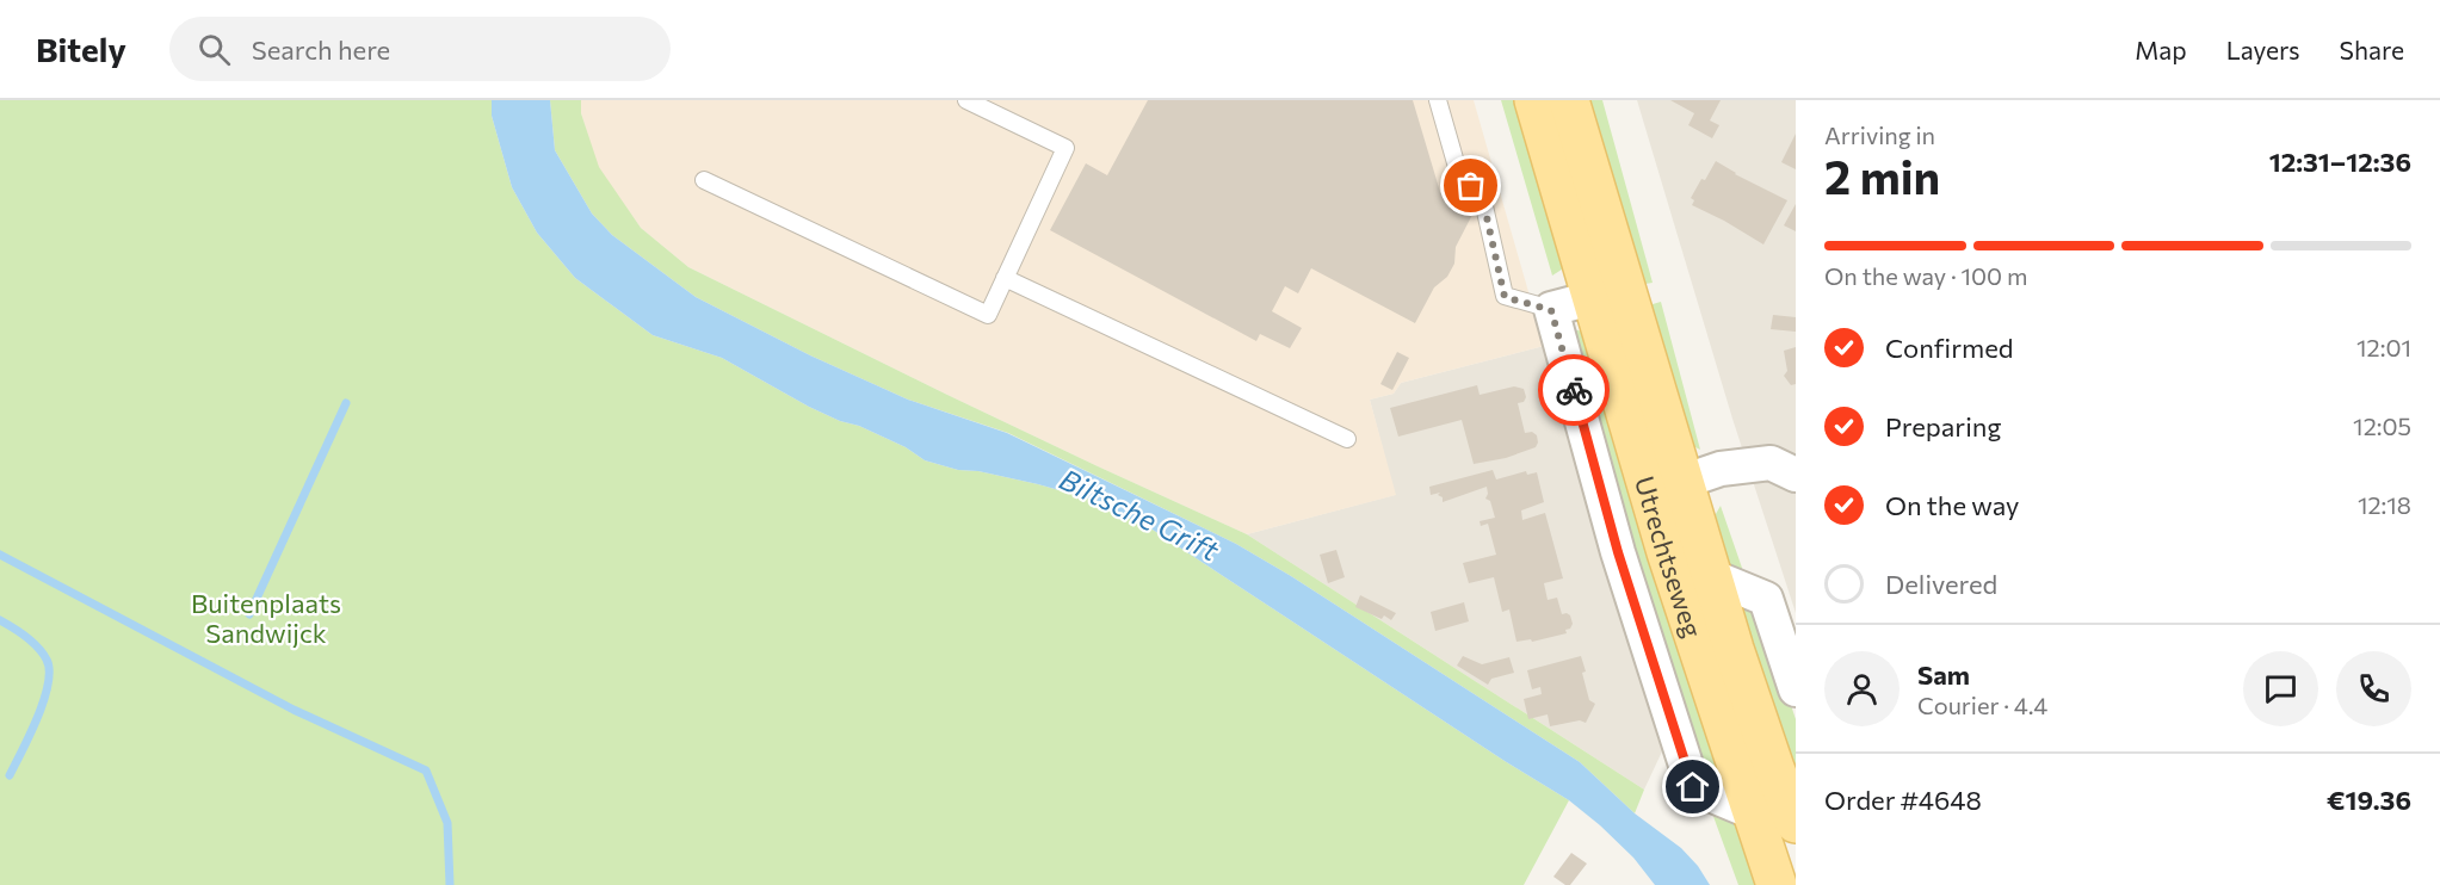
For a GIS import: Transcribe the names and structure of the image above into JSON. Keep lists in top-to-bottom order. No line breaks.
{"streets":{"main road":["Utrechtseweg"]},"water":["Biltsche Grift"],"parks":["Buitenplaats Sandwijck"],"page":{"header":"Bitely","search":"Search here","nav":["Map","Layers","Share"],"heading":["2 min","Arriving in","12:31–12:36"],"panel":["Sam","Courier · 4.4","Order #4648","€19.36"],"bar":"On the way · 100 m","list":[["Confirmed","12:01"],["Preparing","12:05"],["On the way","12:18"],"Delivered"]}}
